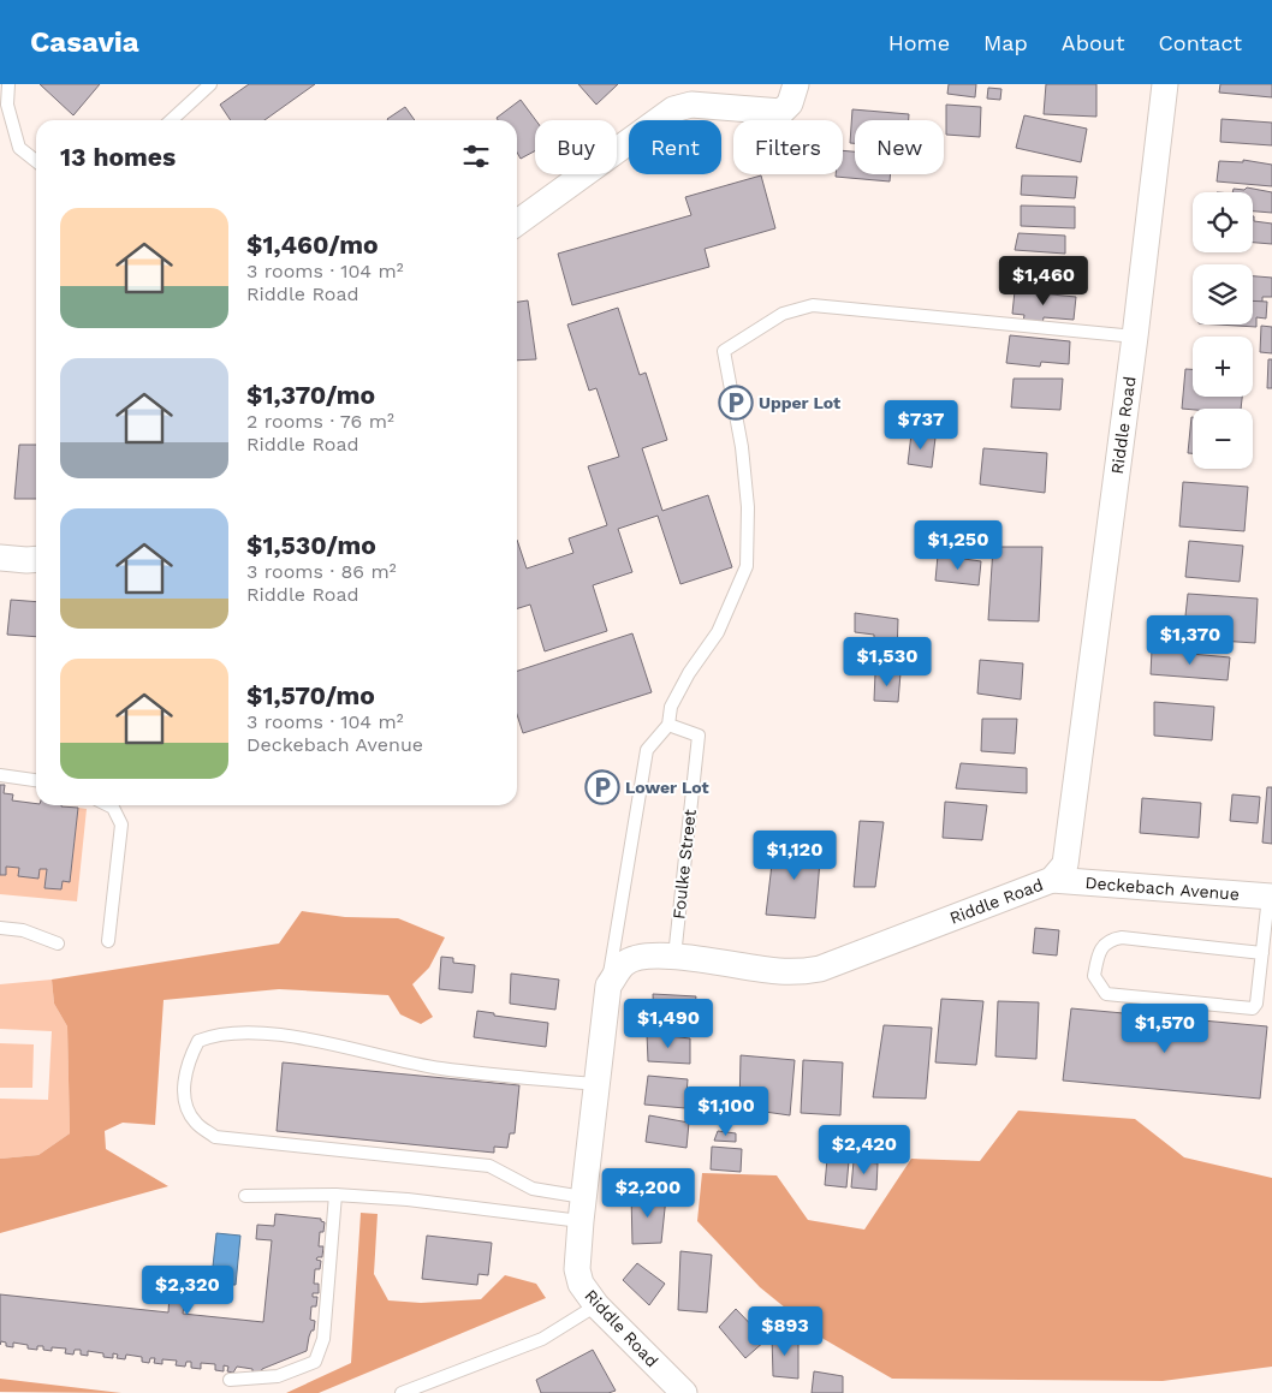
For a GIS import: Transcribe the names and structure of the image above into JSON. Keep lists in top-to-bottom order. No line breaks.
{"streets":{"street":["Riddle Road","Deckebach Avenue"],"lane":["Foulke Street"]},"crossings":[["Riddle Road","Foulke Street"],["Riddle Road","Deckebach Avenue"]],"places":{"parking":["Upper Lot","Lower Lot"]},"page":{"header":"Casavia","nav":["Home","Map","About","Contact"],"chip":["Buy","Rent","Filters","New"],"heading":"13 homes","map_buttons":["+","−"],"list":[{"name":"$1,460/mo","note":"3 rooms · 104 m² · Riddle Road"},{"name":"$1,370/mo","note":"2 rooms · 76 m² · Riddle Road"},{"name":"$1,530/mo","note":"3 rooms · 86 m² · Riddle Road"},{"name":"$1,570/mo","note":"3 rooms · 104 m² · Deckebach Avenue"}],"price":["$1,460","$737","$1,250","$1,370","$1,530","$1,120","$1,490","$1,570","$1,100","$2,420","$2,200","$2,320","$893"]}}
